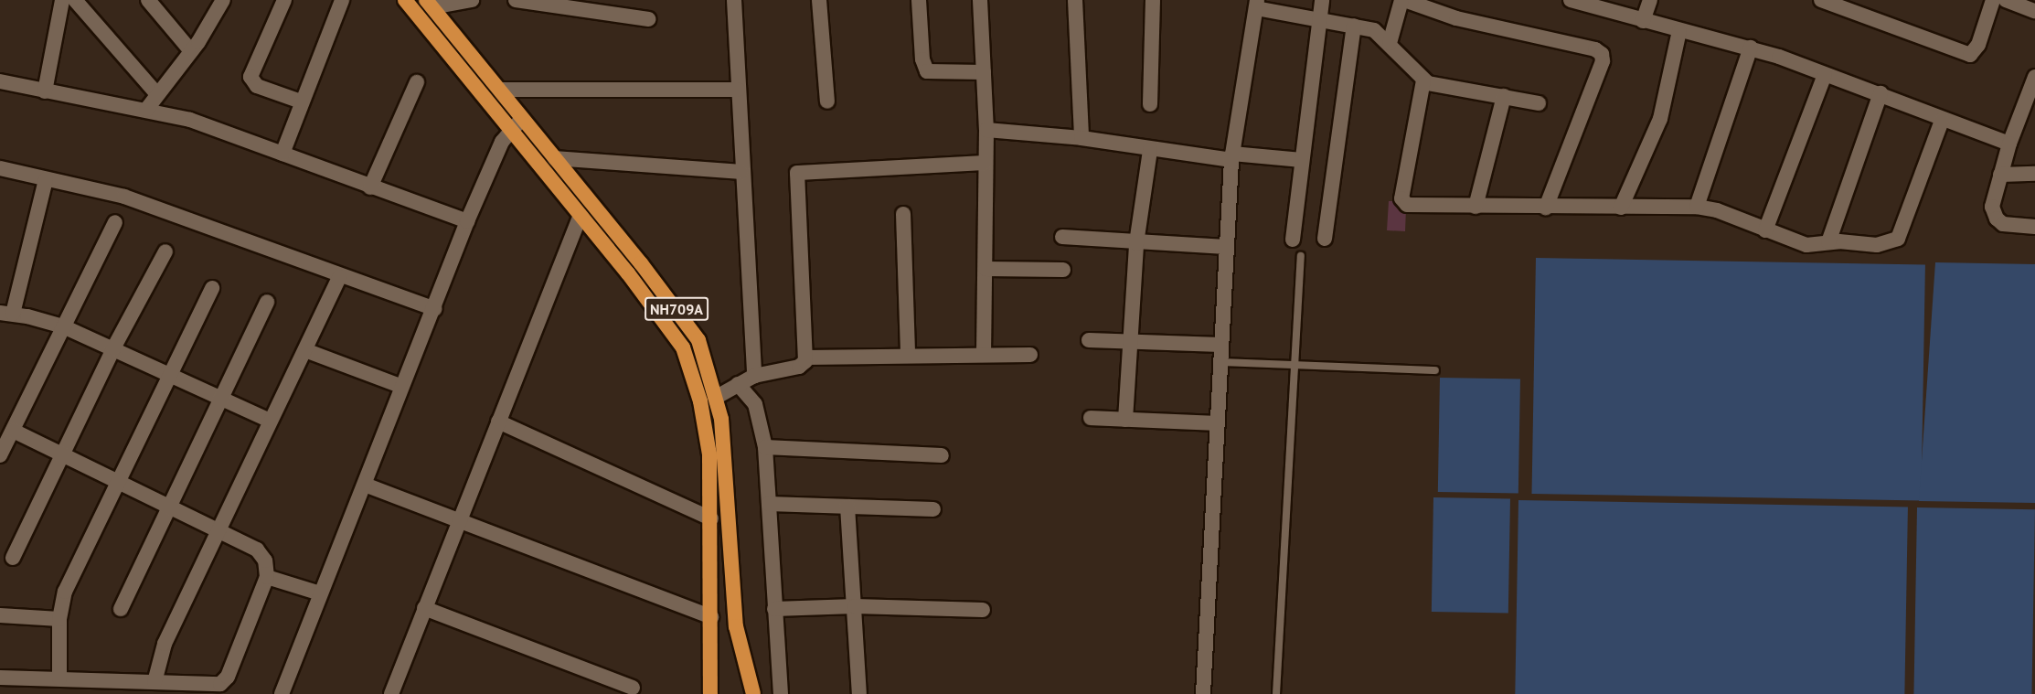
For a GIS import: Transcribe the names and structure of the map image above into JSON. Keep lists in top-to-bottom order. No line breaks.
{"streets":{"highway":["NH709A"]}}
